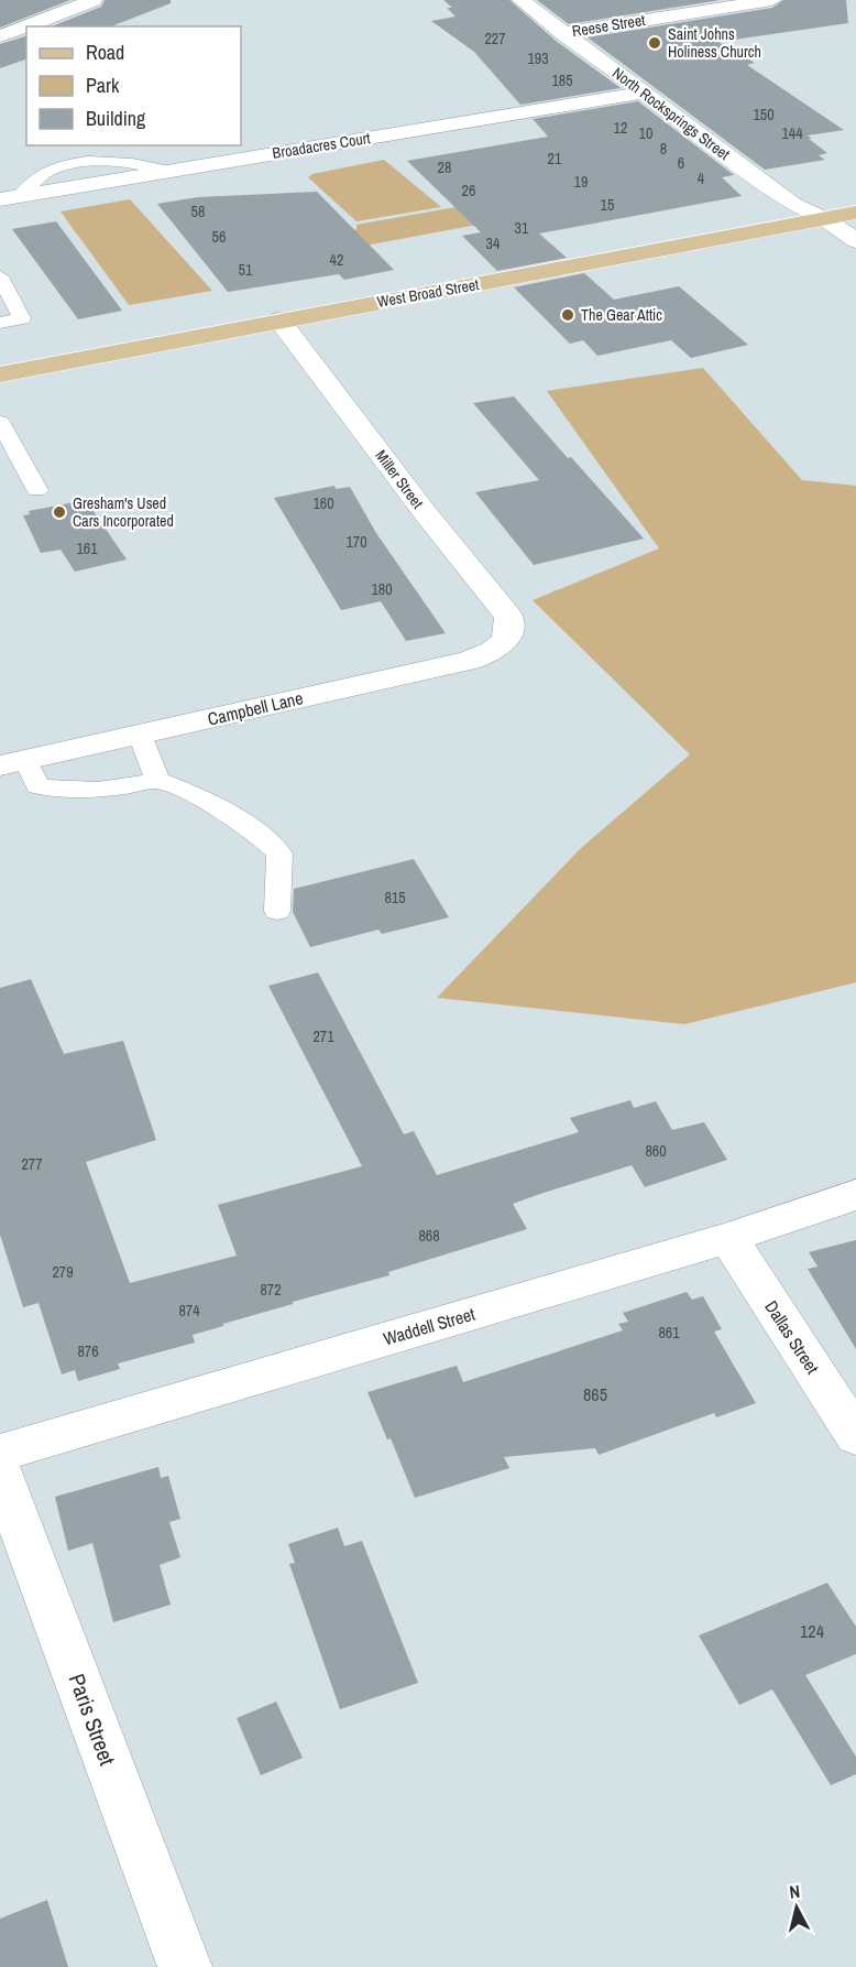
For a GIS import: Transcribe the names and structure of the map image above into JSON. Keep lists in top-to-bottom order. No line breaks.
{"streets":{"main road":["West Broad Street"],"street":["Reese Street","North Rocksprings Street","Broadacres Court","Miller Street","Campbell Lane","Waddell Street","Dallas Street","Paris Street"]},"crossings":[["Reese Street","North Rocksprings Street"],["North Rocksprings Street","Broadacres Court"],["North Rocksprings Street","West Broad Street"],["West Broad Street","Miller Street"],["Miller Street","Campbell Lane"],["Waddell Street","Dallas Street"]],"places":["Saint Johns Holiness Church","The Gear Attic","Gresham's Used Cars Incorporated"],"house_numbers":["227","193","185","150","12","10","144","8","21","6","28","4","19","26","15","58","31","56","34","42","51","160","170","161","180","815","271","860","277","868","279","872","874","861","876","865","124"],"legend":["Road","Park","Building"],"north":"top"}
